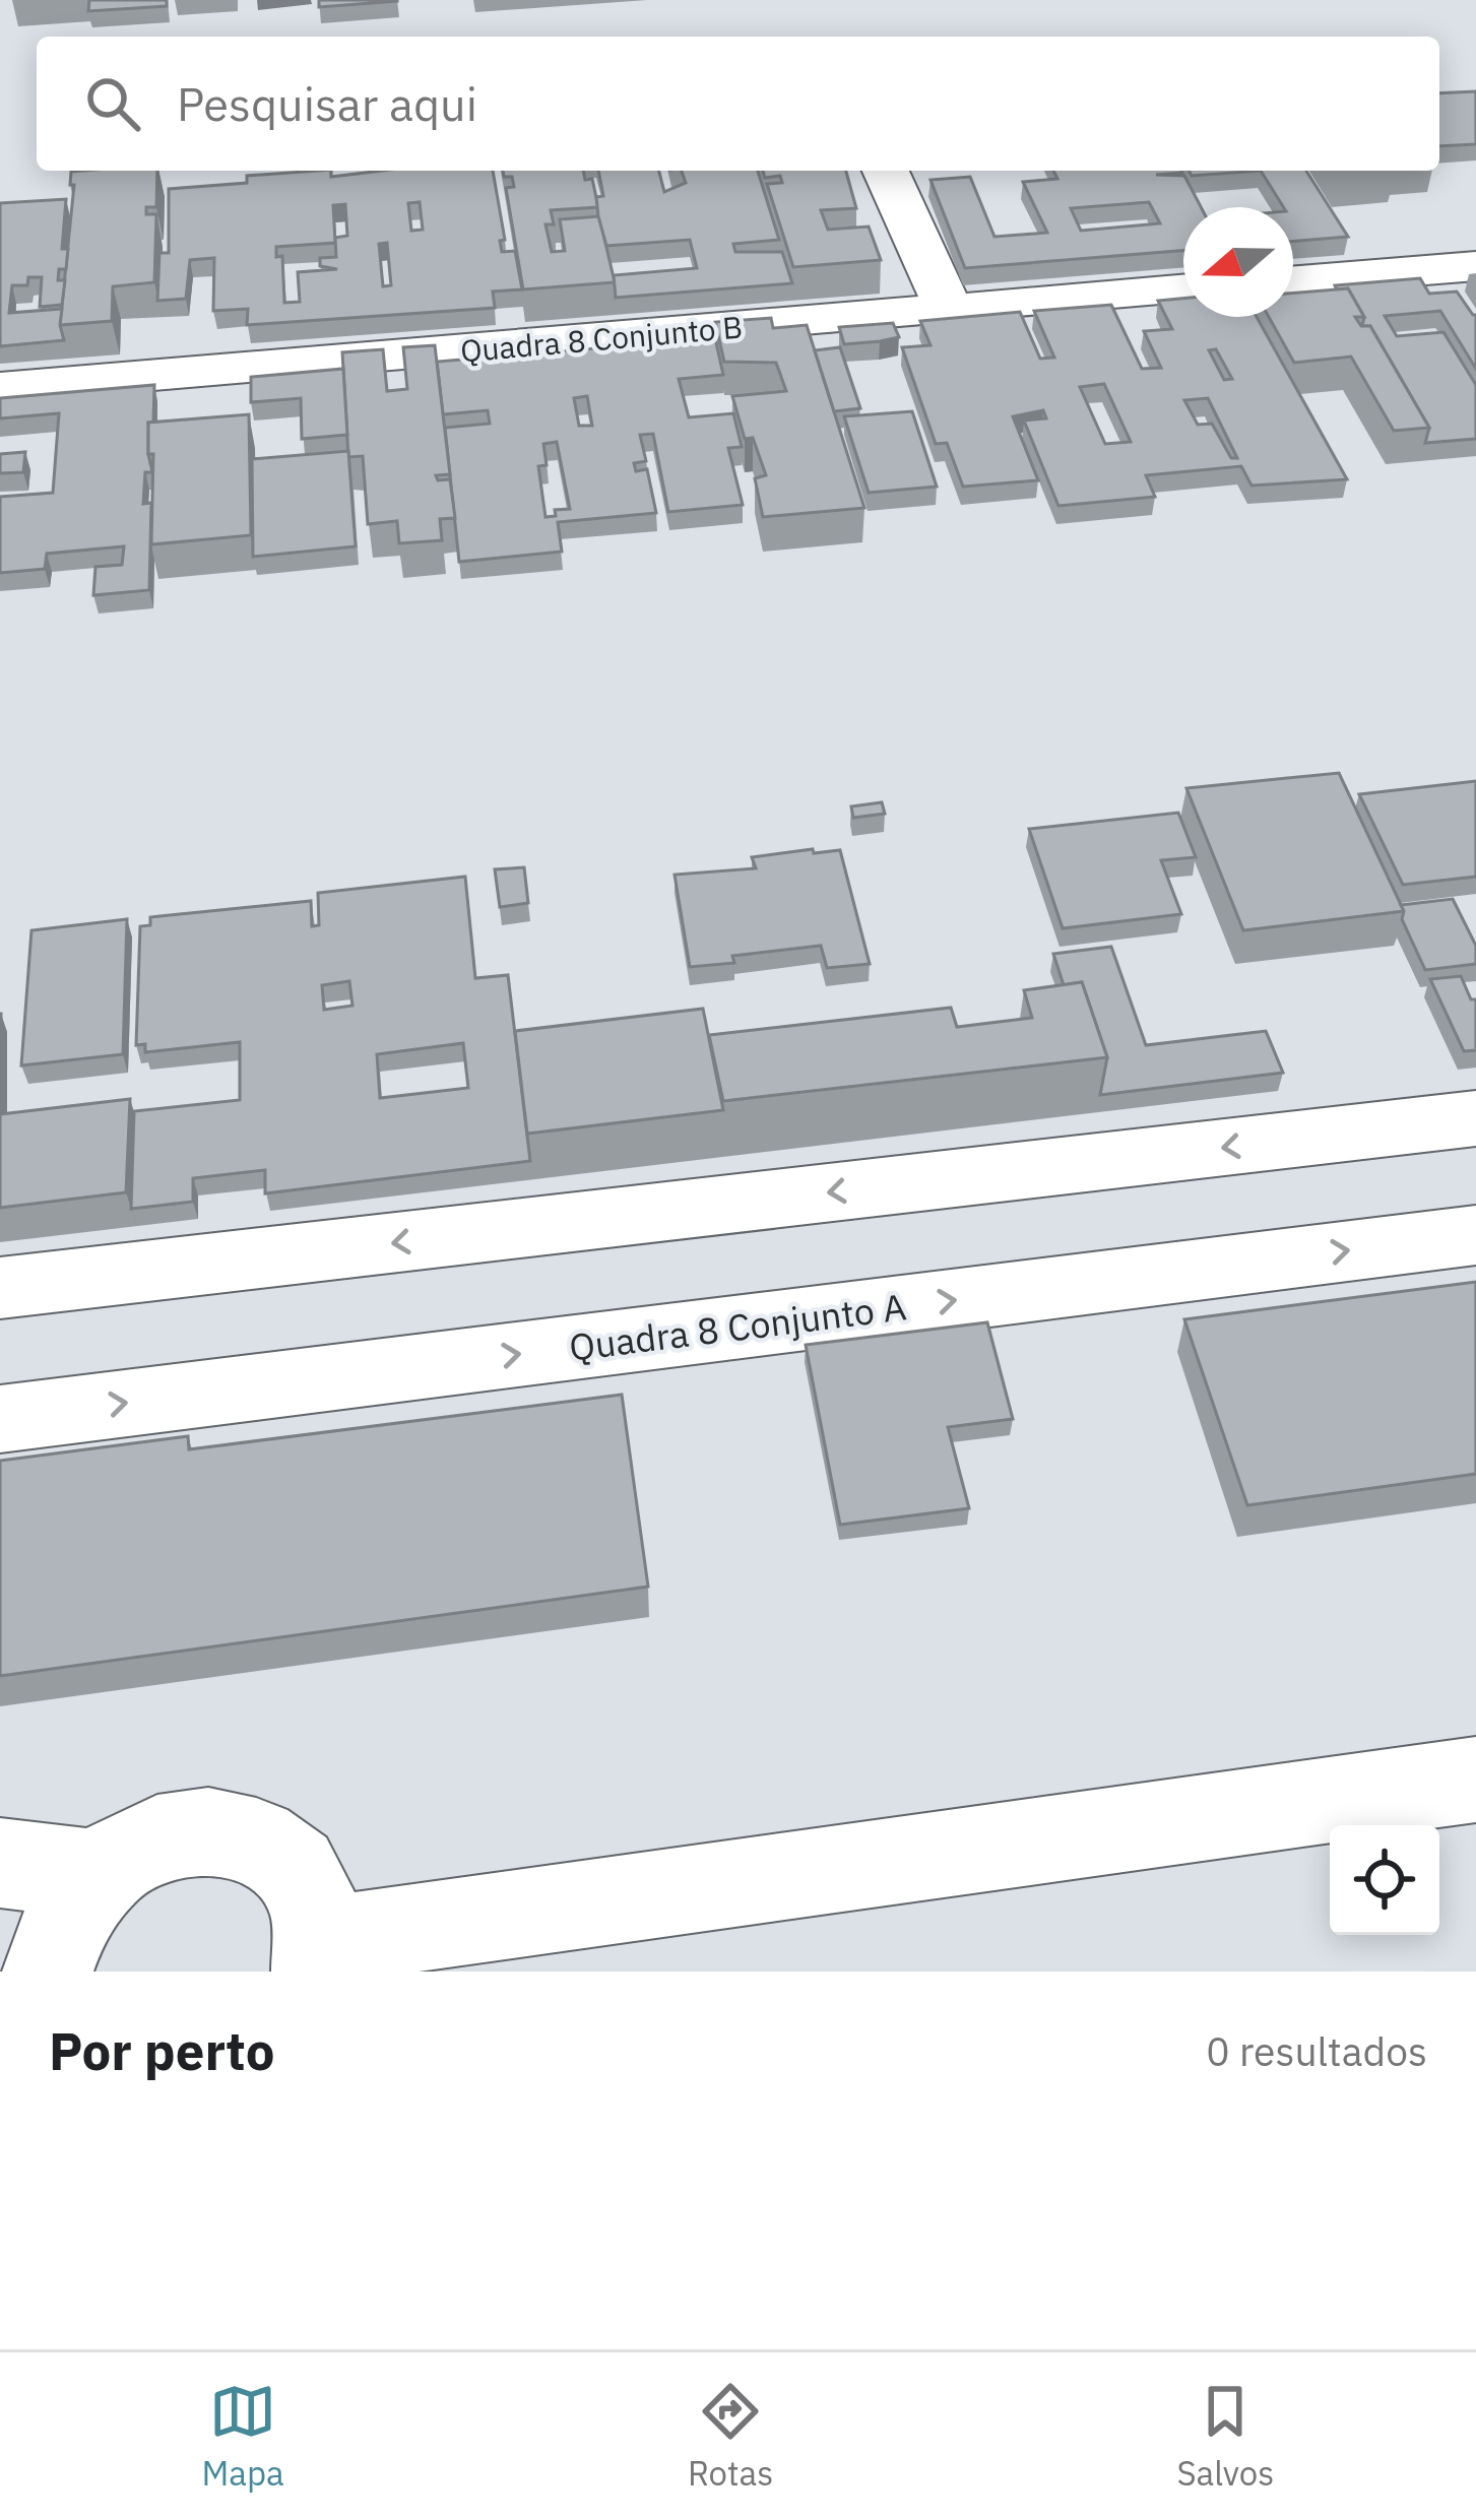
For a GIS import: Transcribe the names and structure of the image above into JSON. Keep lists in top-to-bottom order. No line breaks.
{"streets":{"street":["Quadra 8 Conjunto B","Quadra 8 Conjunto A"]},"north":"left","page":{"search":"Pesquisar aqui","heading":["Por perto","0 resultados"],"nav":["Mapa","Rotas","Salvos"]}}
